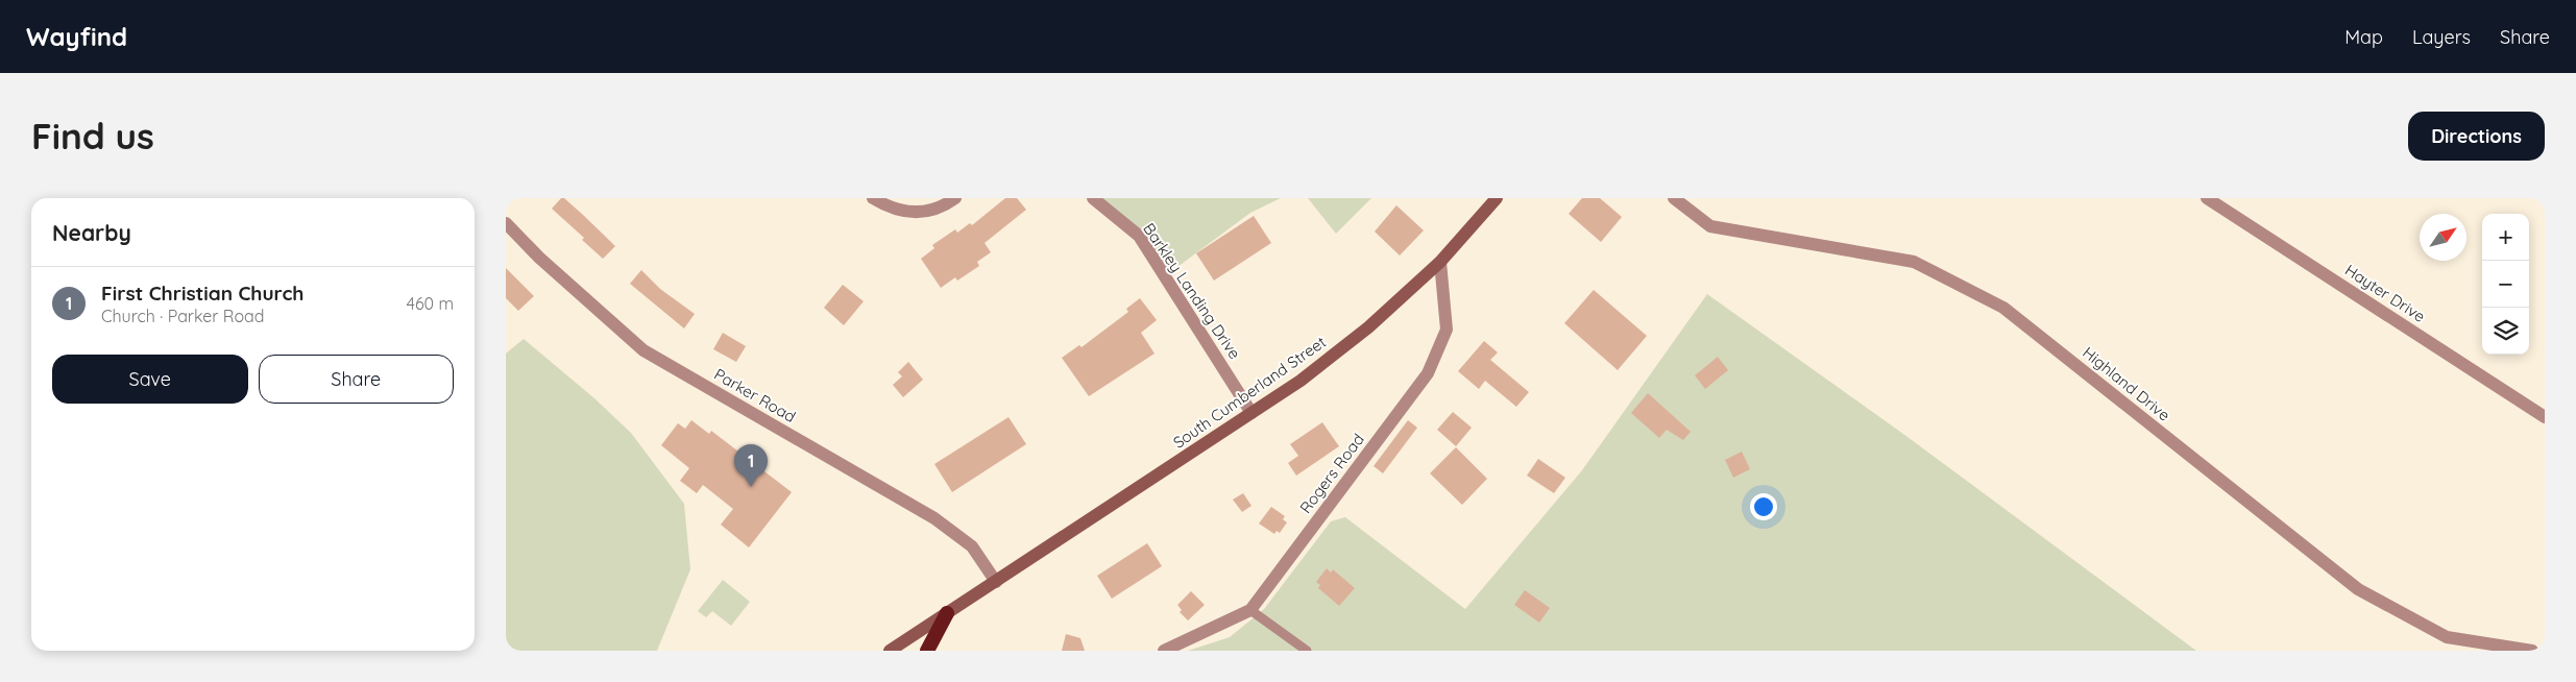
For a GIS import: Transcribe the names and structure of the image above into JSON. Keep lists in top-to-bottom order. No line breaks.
{"streets":{"main road":["South Cumberland Street"],"street":["Barkley Landing Drive","Hayter Drive","Highland Drive","Parker Road","Rogers Road"]},"crossings":[["Barkley Landing Drive","South Cumberland Street"],["South Cumberland Street","Parker Road"],["South Cumberland Street","Rogers Road"]],"north":"top right","page":{"header":"Wayfind","nav":["Map","Layers","Share"],"buttons":["Directions",["Save","Share"]],"title":"Find us","heading":"Nearby","map_buttons":["+","−"],"list":[{"mark":"1","name":"First Christian Church","note":"Church · Parker Road","value":"460 m"}],"pins":"1"}}
